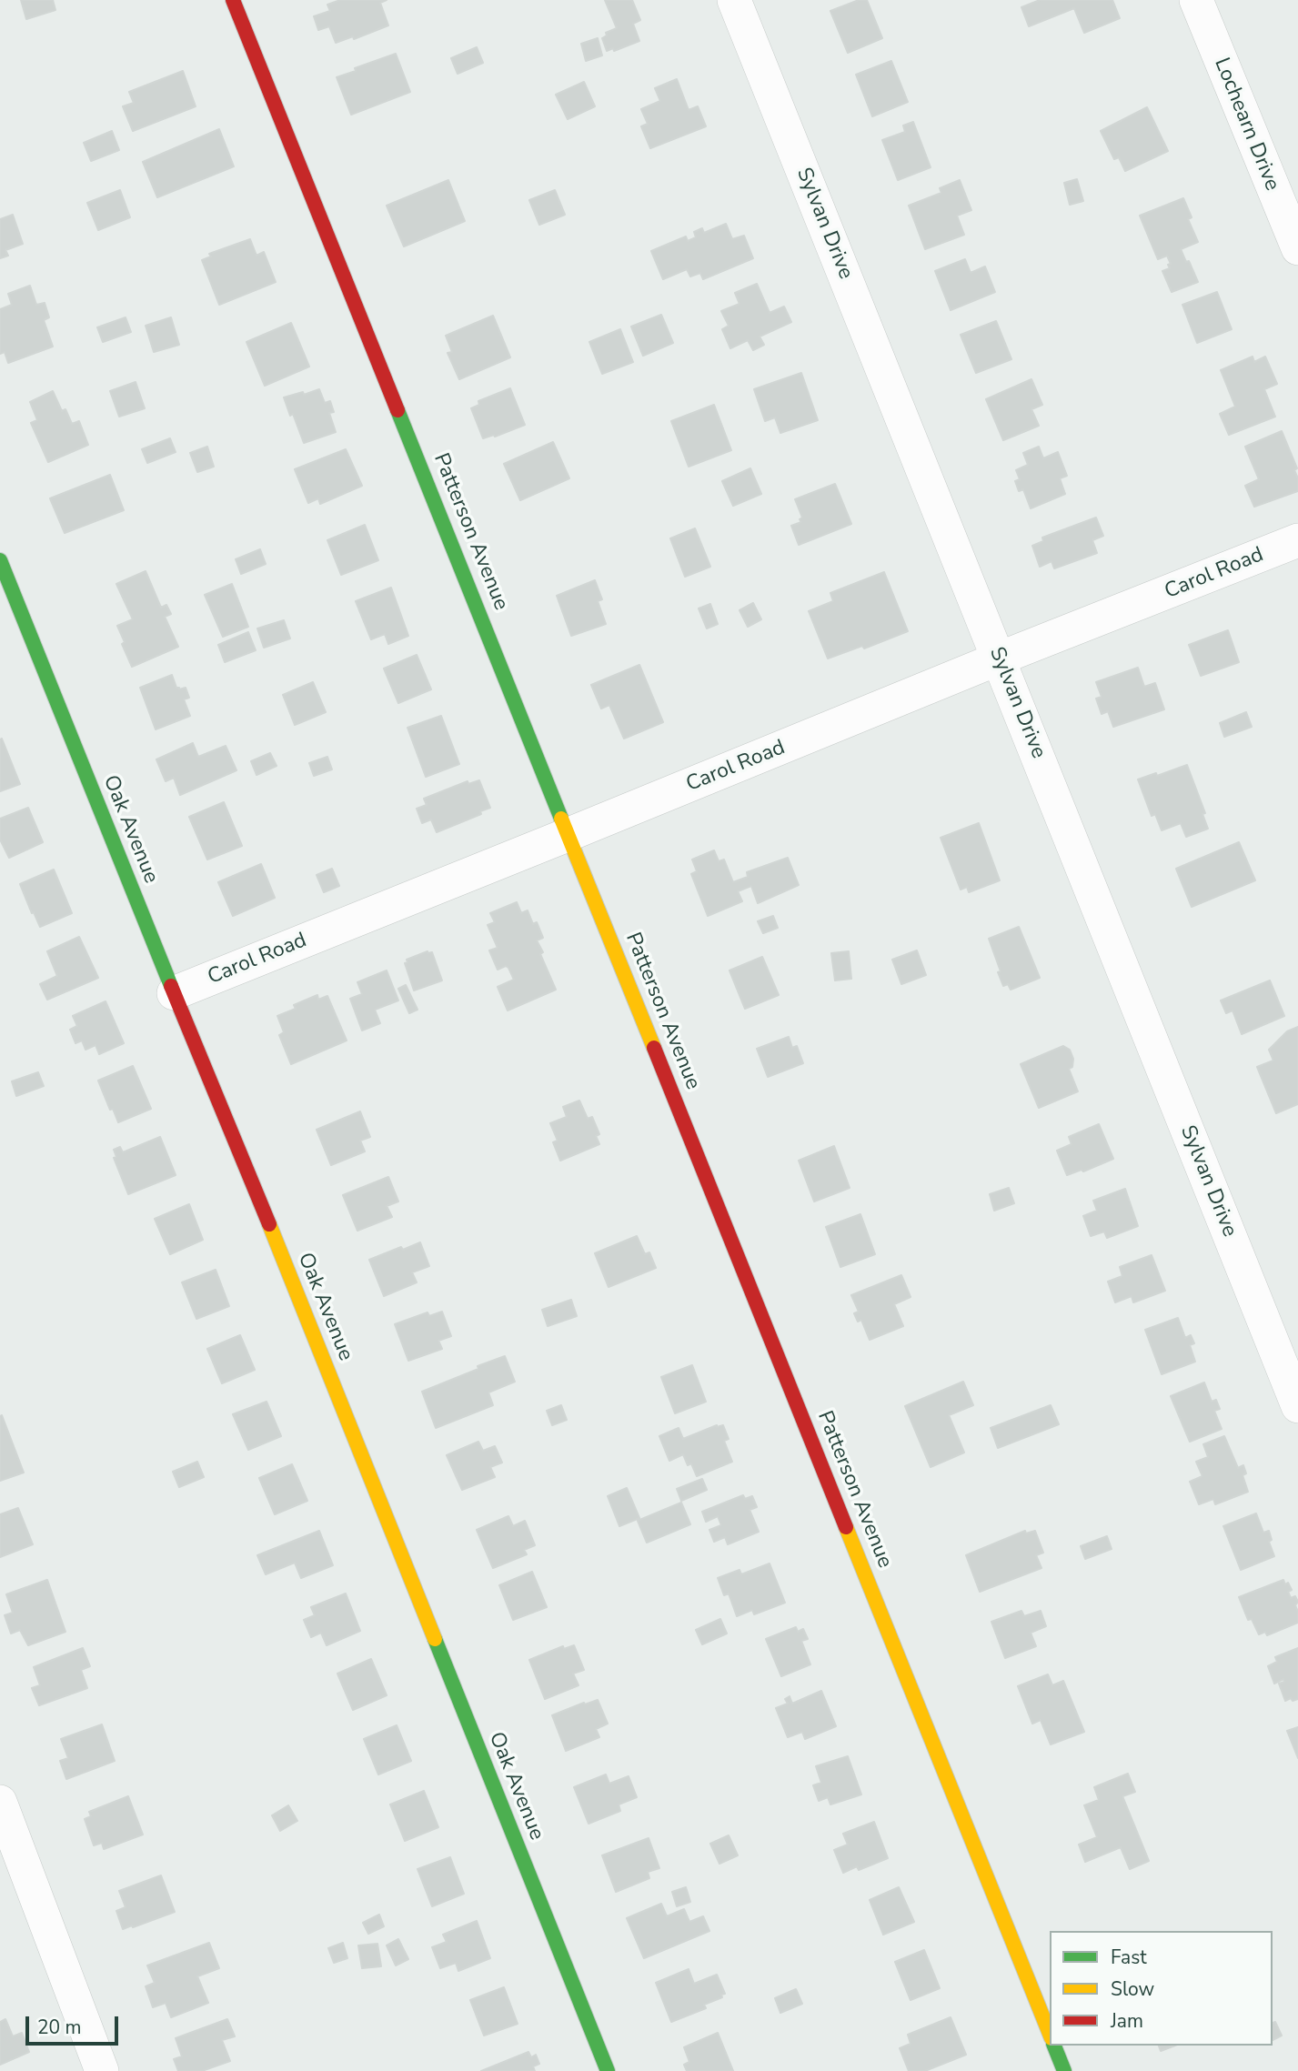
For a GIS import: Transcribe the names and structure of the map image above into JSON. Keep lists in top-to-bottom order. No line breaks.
{"streets":{"main road":["Patterson Avenue","Oak Avenue"],"street":["Lochearn Drive","Sylvan Drive","Carol Road"]},"crossings":[["Sylvan Drive","Carol Road"],["Patterson Avenue","Carol Road"],["Carol Road","Oak Avenue"]],"legend":["Fast","Slow","Jam"],"scale_bar":"20 m"}
